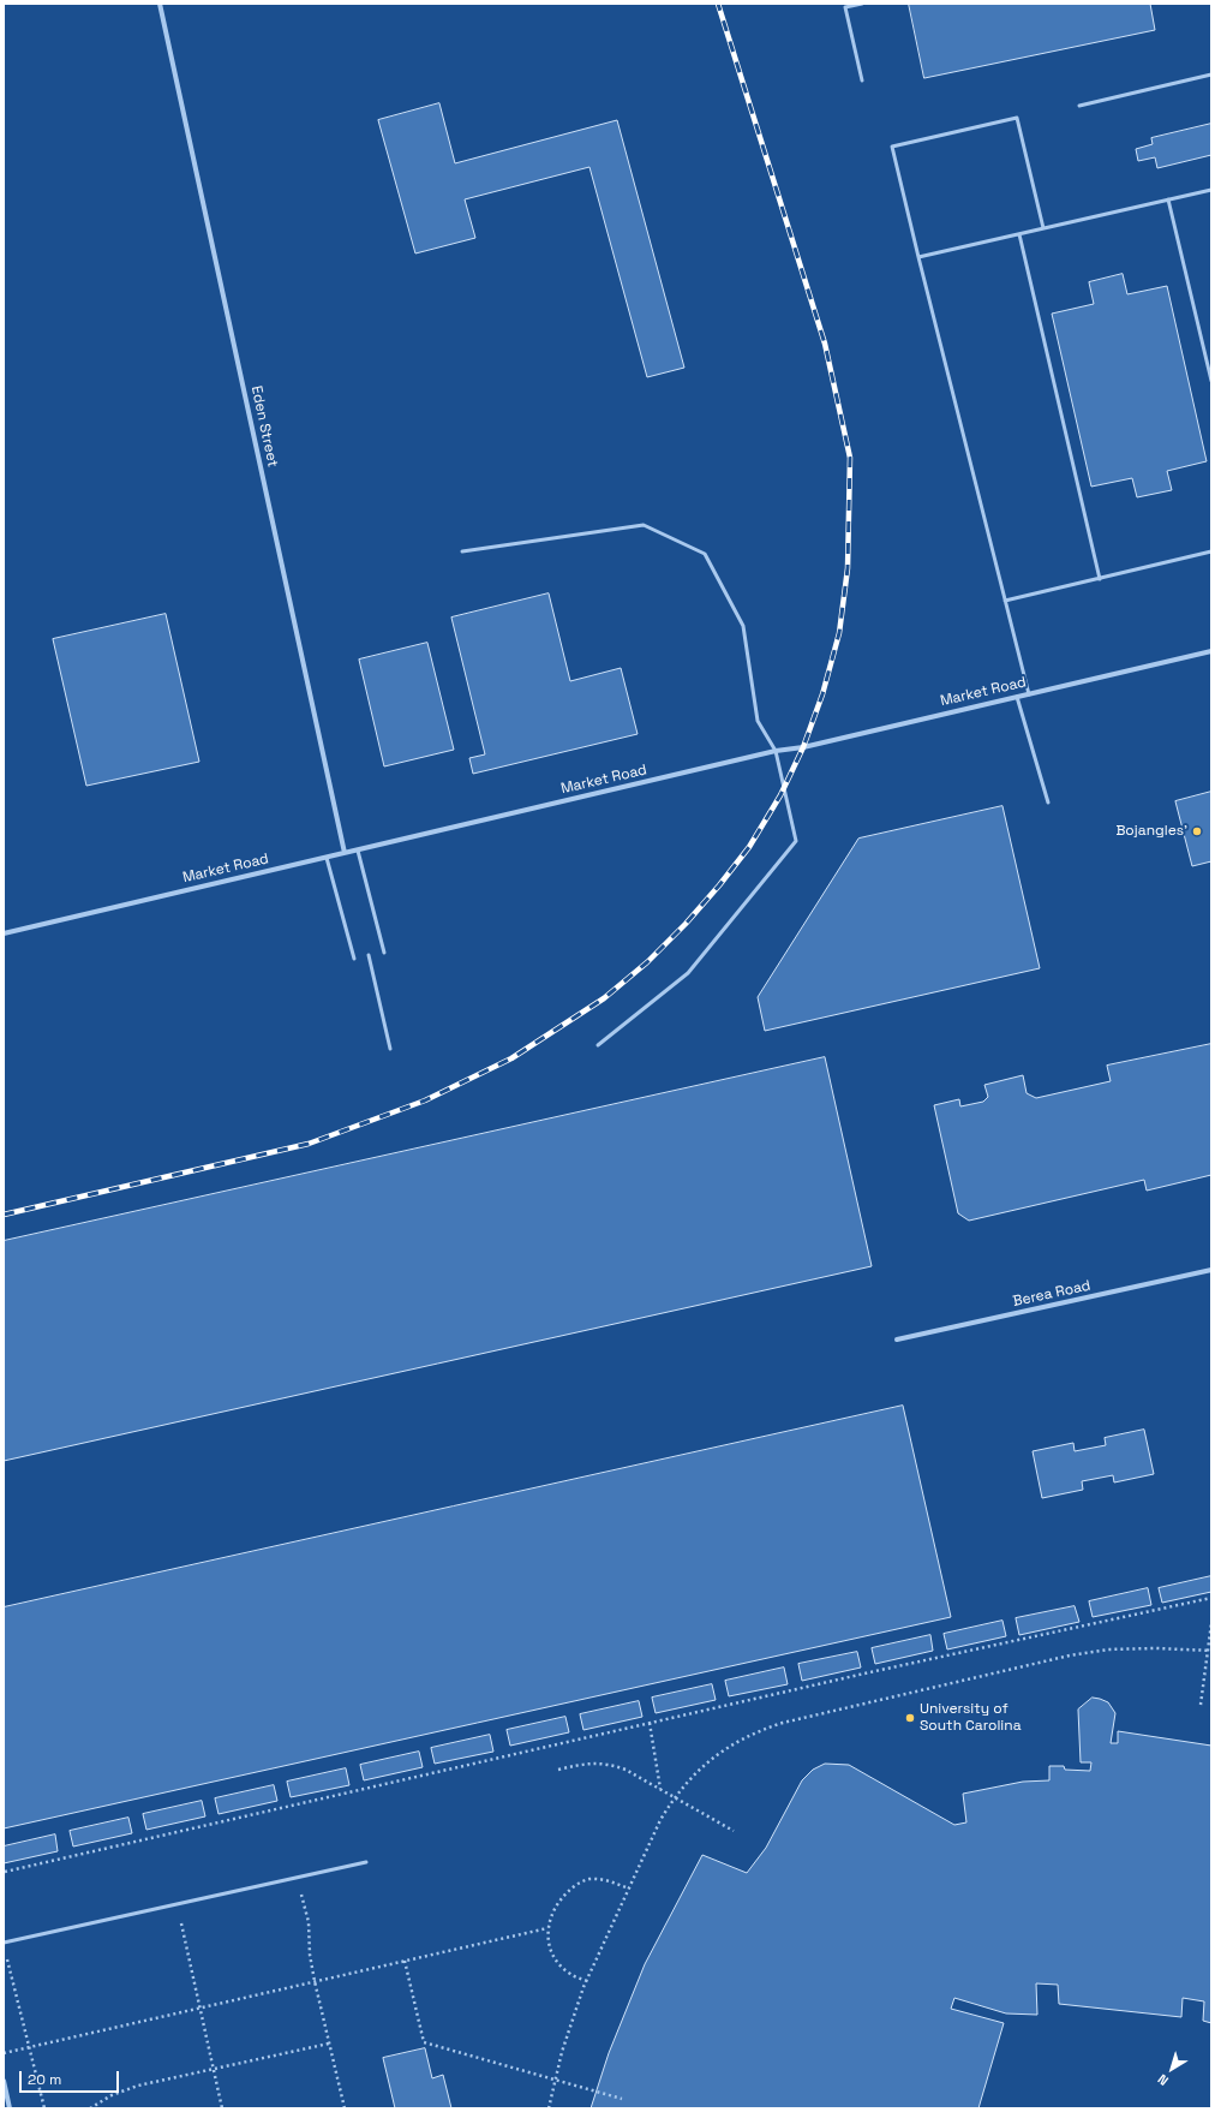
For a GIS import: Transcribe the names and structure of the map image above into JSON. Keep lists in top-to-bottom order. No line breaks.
{"streets":{"street":["Eden Street","Market Road","Berea Road"]},"crossings":[["Eden Street","Market Road"]],"places":["Bojangles'","University of South Carolina"],"scale_bar":"20 m","north":"bottom left"}
